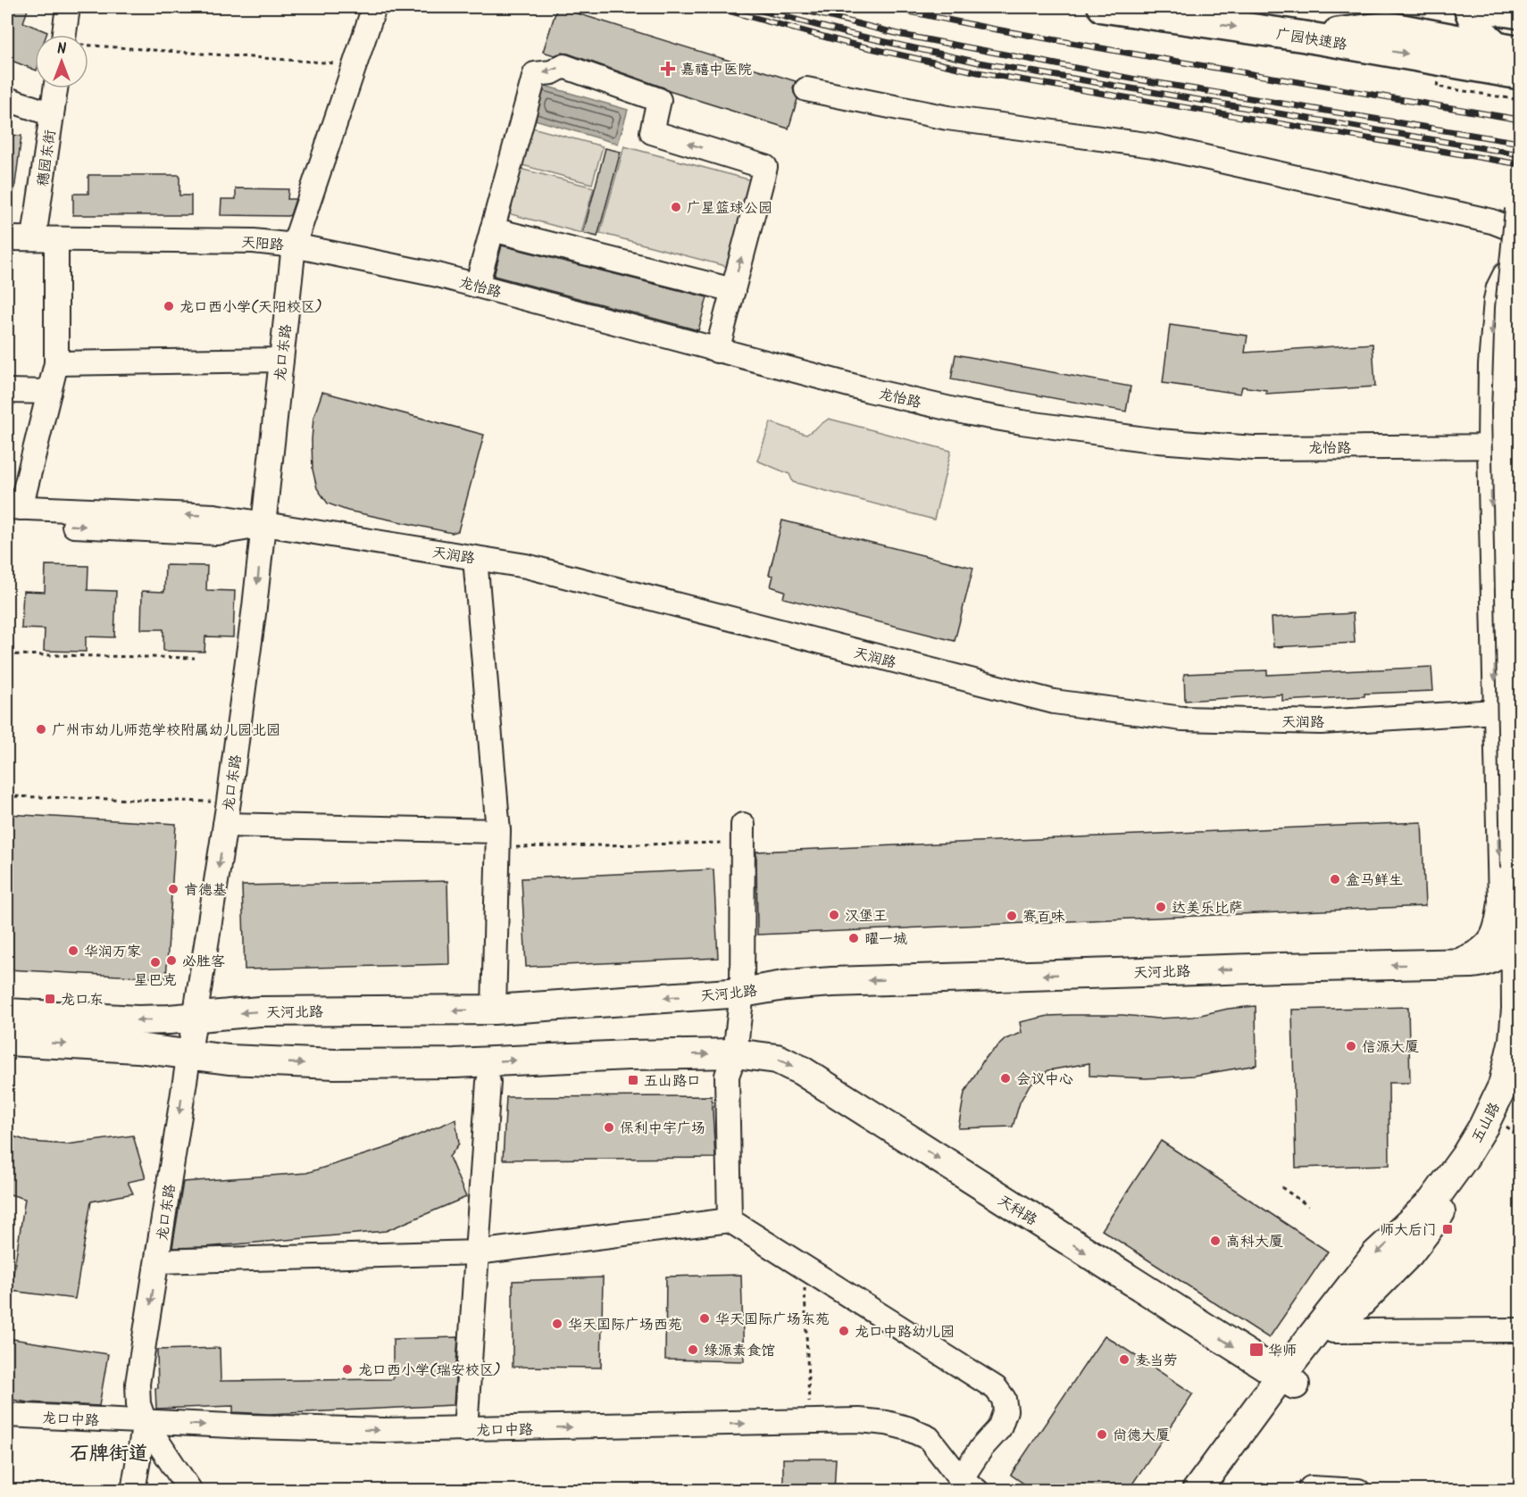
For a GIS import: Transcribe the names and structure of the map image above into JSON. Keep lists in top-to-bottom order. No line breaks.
{"streets":{"highway":["广园快速路"],"main road":["天河北路","五山路","天科路"],"street":["穗园东街","天阳路","龙怡路","龙口东路","天润路","龙口中路"]},"crossings":[["穗园东街","天阳路"],["天阳路","龙怡路"],["天阳路","龙口东路"],["龙怡路","龙口东路"],["龙口东路","天润路"],["龙口东路","天河北路"],["龙口东路","龙口中路"],["天河北路","五山路"],["五山路","天科路"]],"one_way":["龙口东路","天科路"],"districts":["石牌街道"],"places":{"health":["嘉禧中医院"],"other":["广星篮球公园","龙口西小学(天阳校区)","广州市幼儿师范学校附属幼儿园北园","盒马鲜生","肯德基","达美乐比萨","汉堡王","赛百味","曜一城","华润万家","必胜客","星巴克","信源大厦","会议中心","保利中宇广场","高科大厦","华天国际广场东苑","华天国际广场西苑","龙口中路幼儿园","绿源素食馆","麦当劳","龙口西小学(瑞安校区)","尚德大厦"],"transit":["龙口东","五山路口","师大后门","华师"]},"north":"top"}
